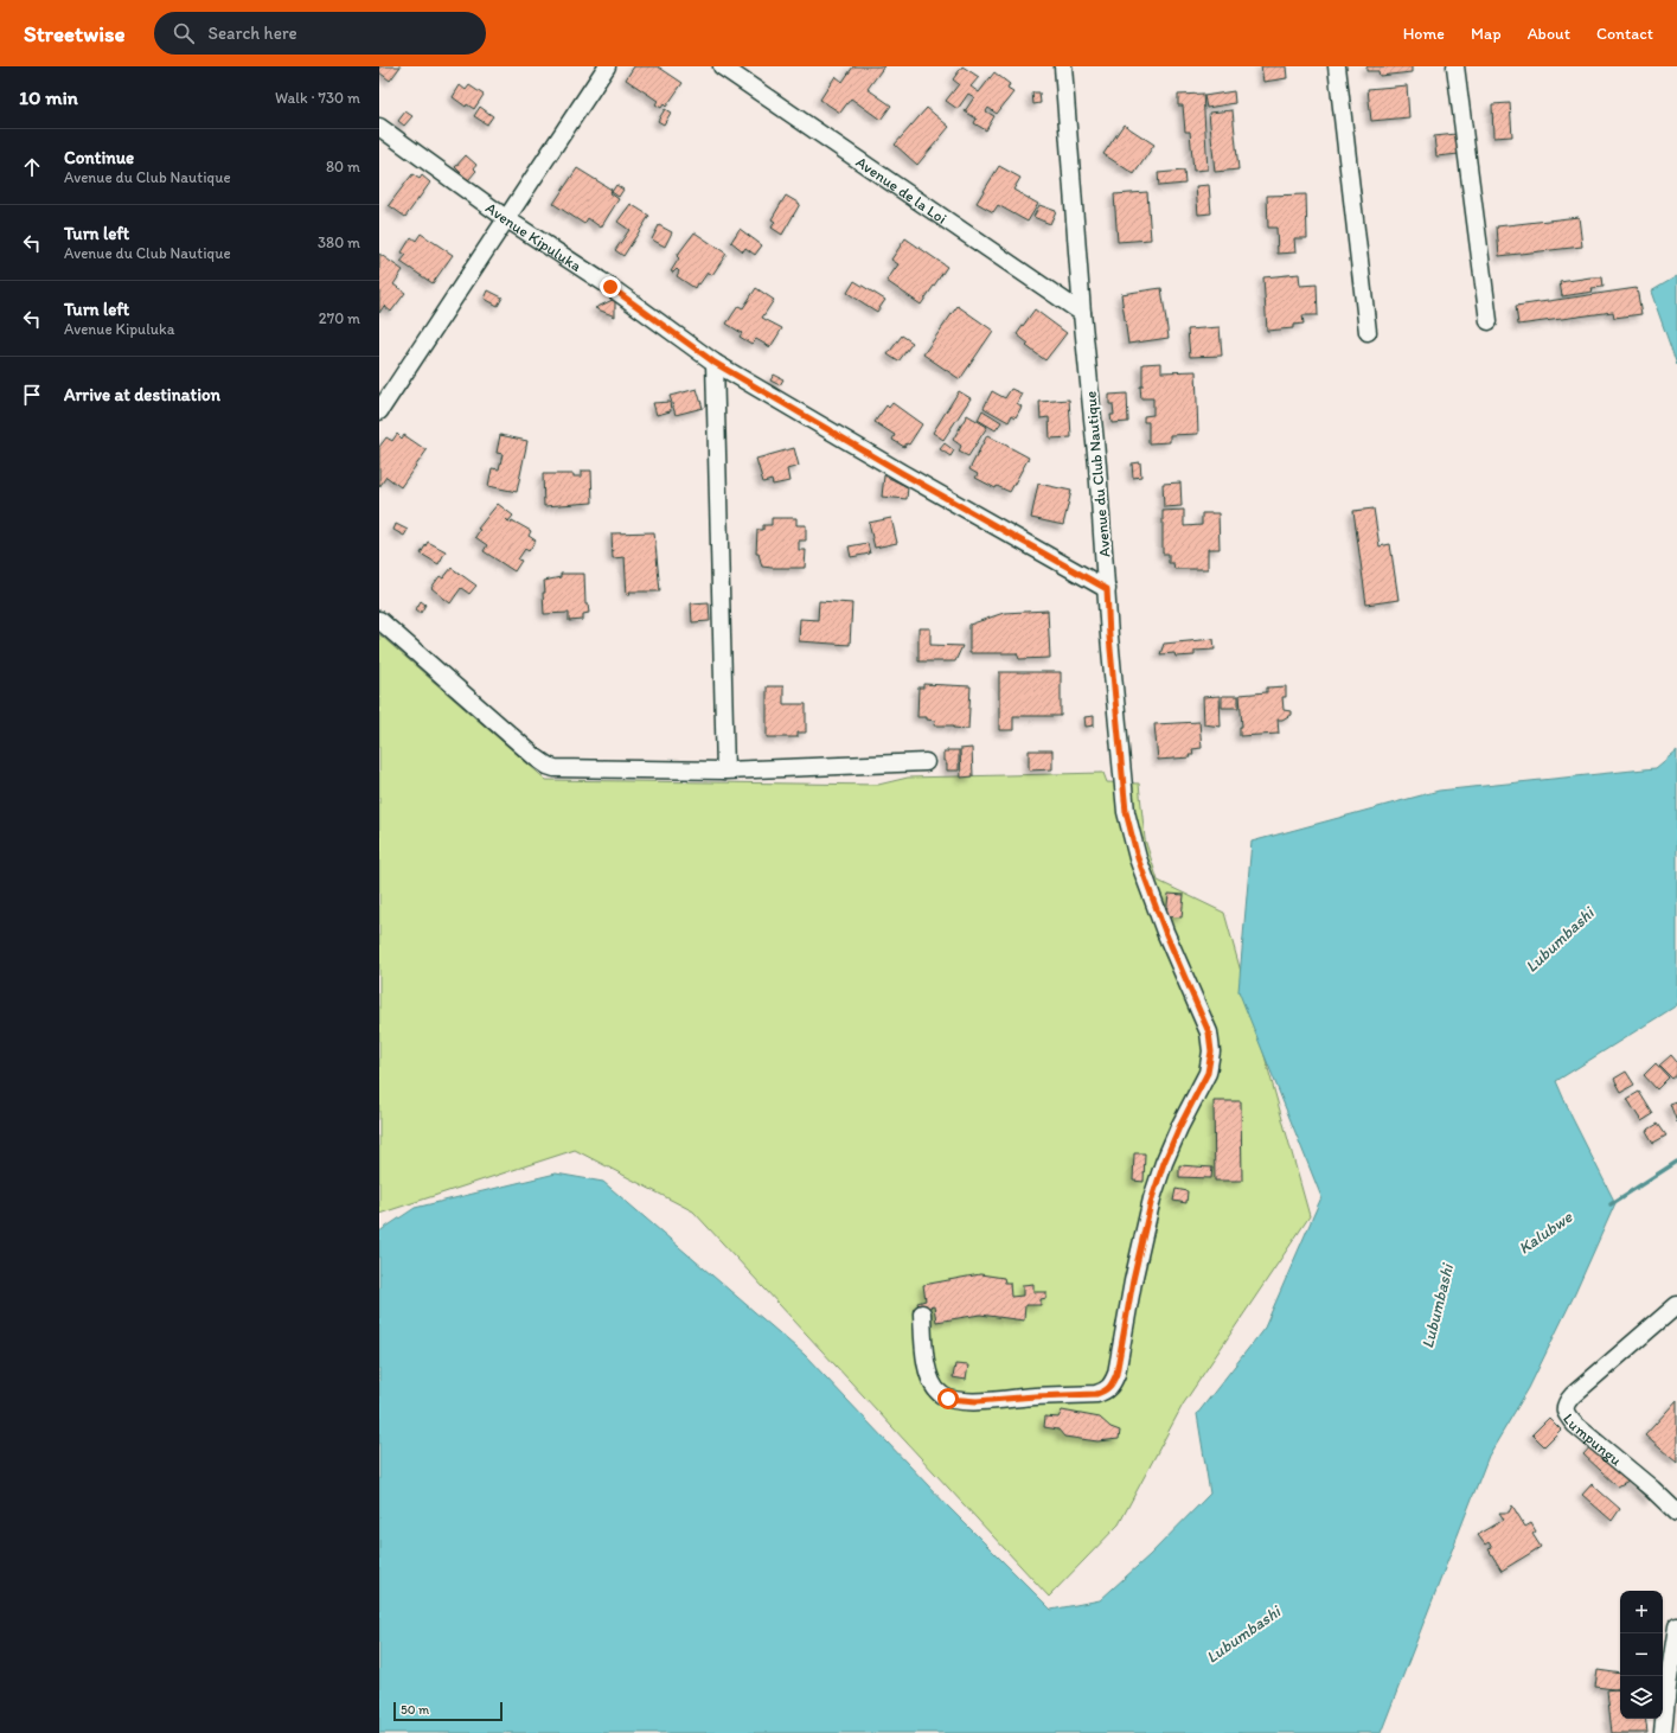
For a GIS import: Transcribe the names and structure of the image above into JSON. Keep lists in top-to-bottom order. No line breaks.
{"streets":{"street":["Avenue de la Loi","Avenue Kipuluka","Avenue du Club Nautique","Lumpungu"]},"crossings":[["Avenue de la Loi","Avenue du Club Nautique"],["Avenue Kipuluka","Avenue du Club Nautique"]],"water":["Lubumbashi","Kalubwe"],"scale_bar":"50 m","page":{"header":"Streetwise","search":"Search here","nav":["Home","Map","About","Contact"],"heading":["10 min","Walk · 730 m"],"list":[["Continue","Avenue du Club Nautique","80 m"],["Turn left","Avenue du Club Nautique","380 m"],["Turn left","Avenue Kipuluka","270 m"],"Arrive at destination"],"map_buttons":["+","−"],"scale":"50 m"}}
